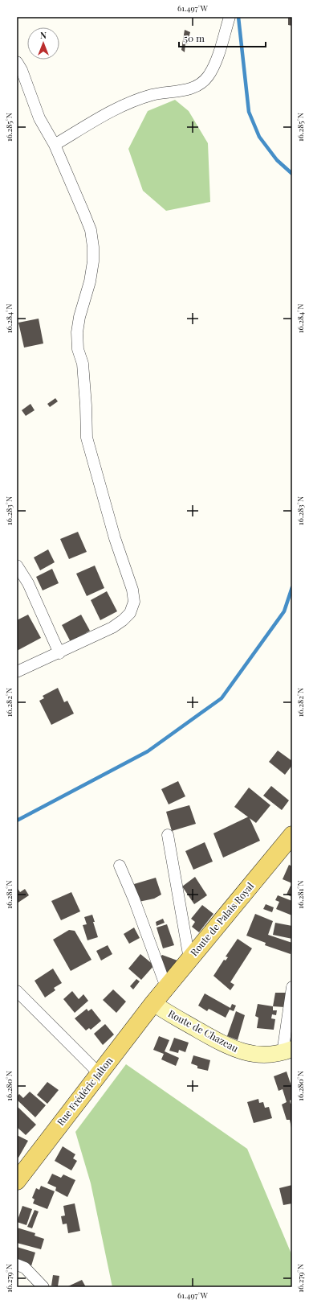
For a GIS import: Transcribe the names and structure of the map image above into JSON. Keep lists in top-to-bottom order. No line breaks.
{"streets":{"main road":["Route de Palais Royal","Route de Chazeau","Rue Frédéric Jalton"]},"crossings":[["Route de Palais Royal","Route de Chazeau"],["Route de Palais Royal","Rue Frédéric Jalton"],["Route de Chazeau","Rue Frédéric Jalton"]],"scale_bar":"50 m","north":"top","coordinates":["61.497°W","16.285°N","16.284°N","16.283°N","16.282°N","16.281°N","16.280°N","16.279°N"]}
